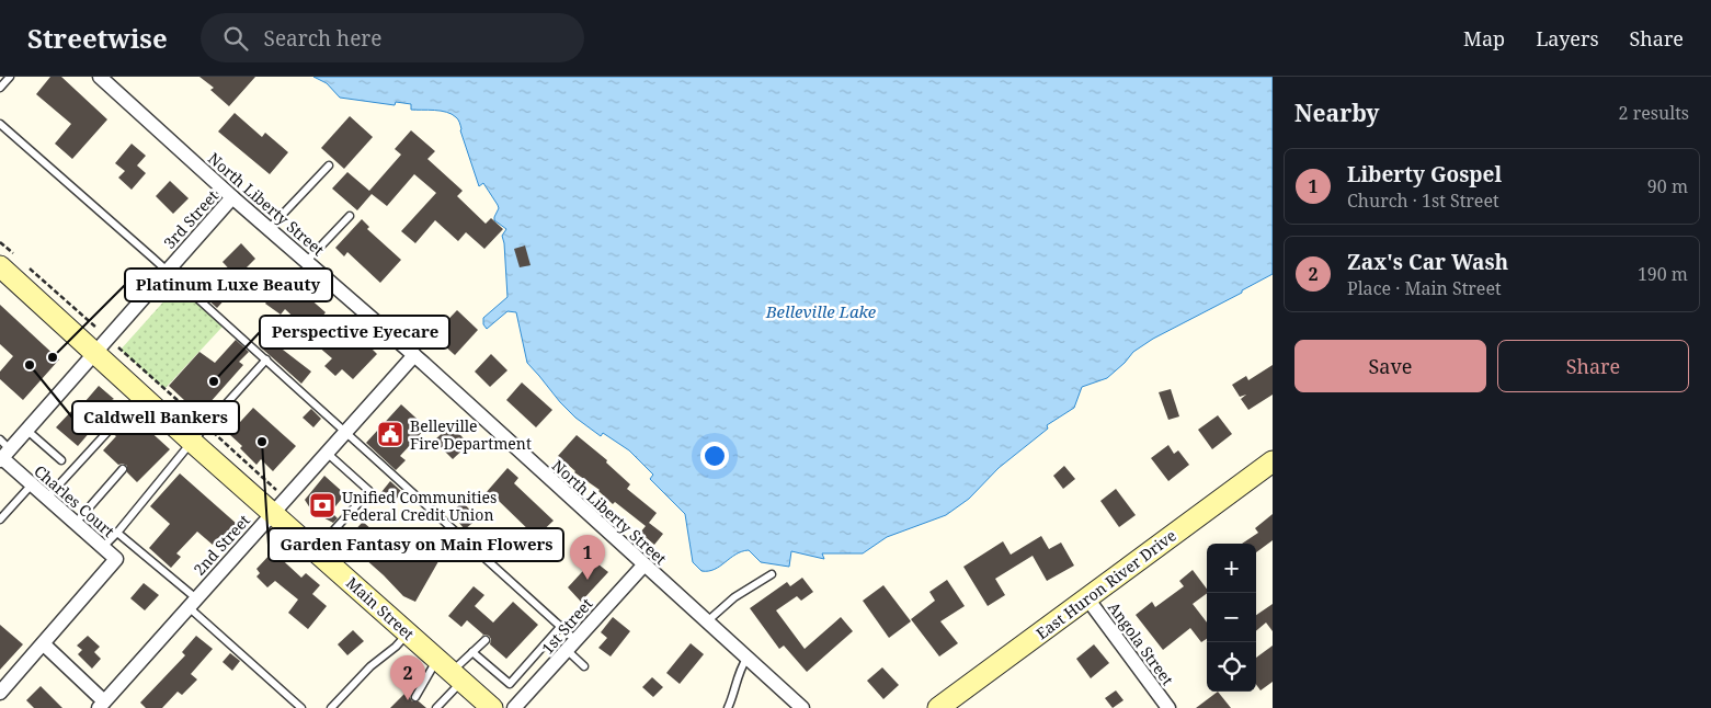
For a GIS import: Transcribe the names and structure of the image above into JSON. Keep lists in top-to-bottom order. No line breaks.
{"streets":{"main road":["East Huron River Drive","Main Street"],"street":["North Liberty Street","3rd Street","Charles Court","2nd Street","1st Street","Angola Street"]},"crossings":[["North Liberty Street","3rd Street"],["North Liberty Street","2nd Street"],["North Liberty Street","1st Street"],["3rd Street","Charles Court"],["3rd Street","Main Street"],["2nd Street","Main Street"],["East Huron River Drive","Angola Street"]],"water":["Belleville Lake"],"places":{"other":["Platinum Luxe Beauty","Caldwell Bankers","Perspective Eyecare","Garden Fantasy on Main Flowers"],"public building":["Belleville Fire Department"],"bank":["Unified Communities Federal Credit Union"]},"page":{"header":"Streetwise","search":"Search here","nav":["Map","Layers","Share"],"heading":["Nearby","2 results"],"list":[{"mark":"1","name":"Liberty Gospel","note":"Church · 1st Street","value":"90 m"},{"mark":"2","name":"Zax's Car Wash","note":"Place · Main Street","value":"190 m"}],"buttons":["Save","Share"],"pins":["1","2"],"map_buttons":["+","−"]}}
